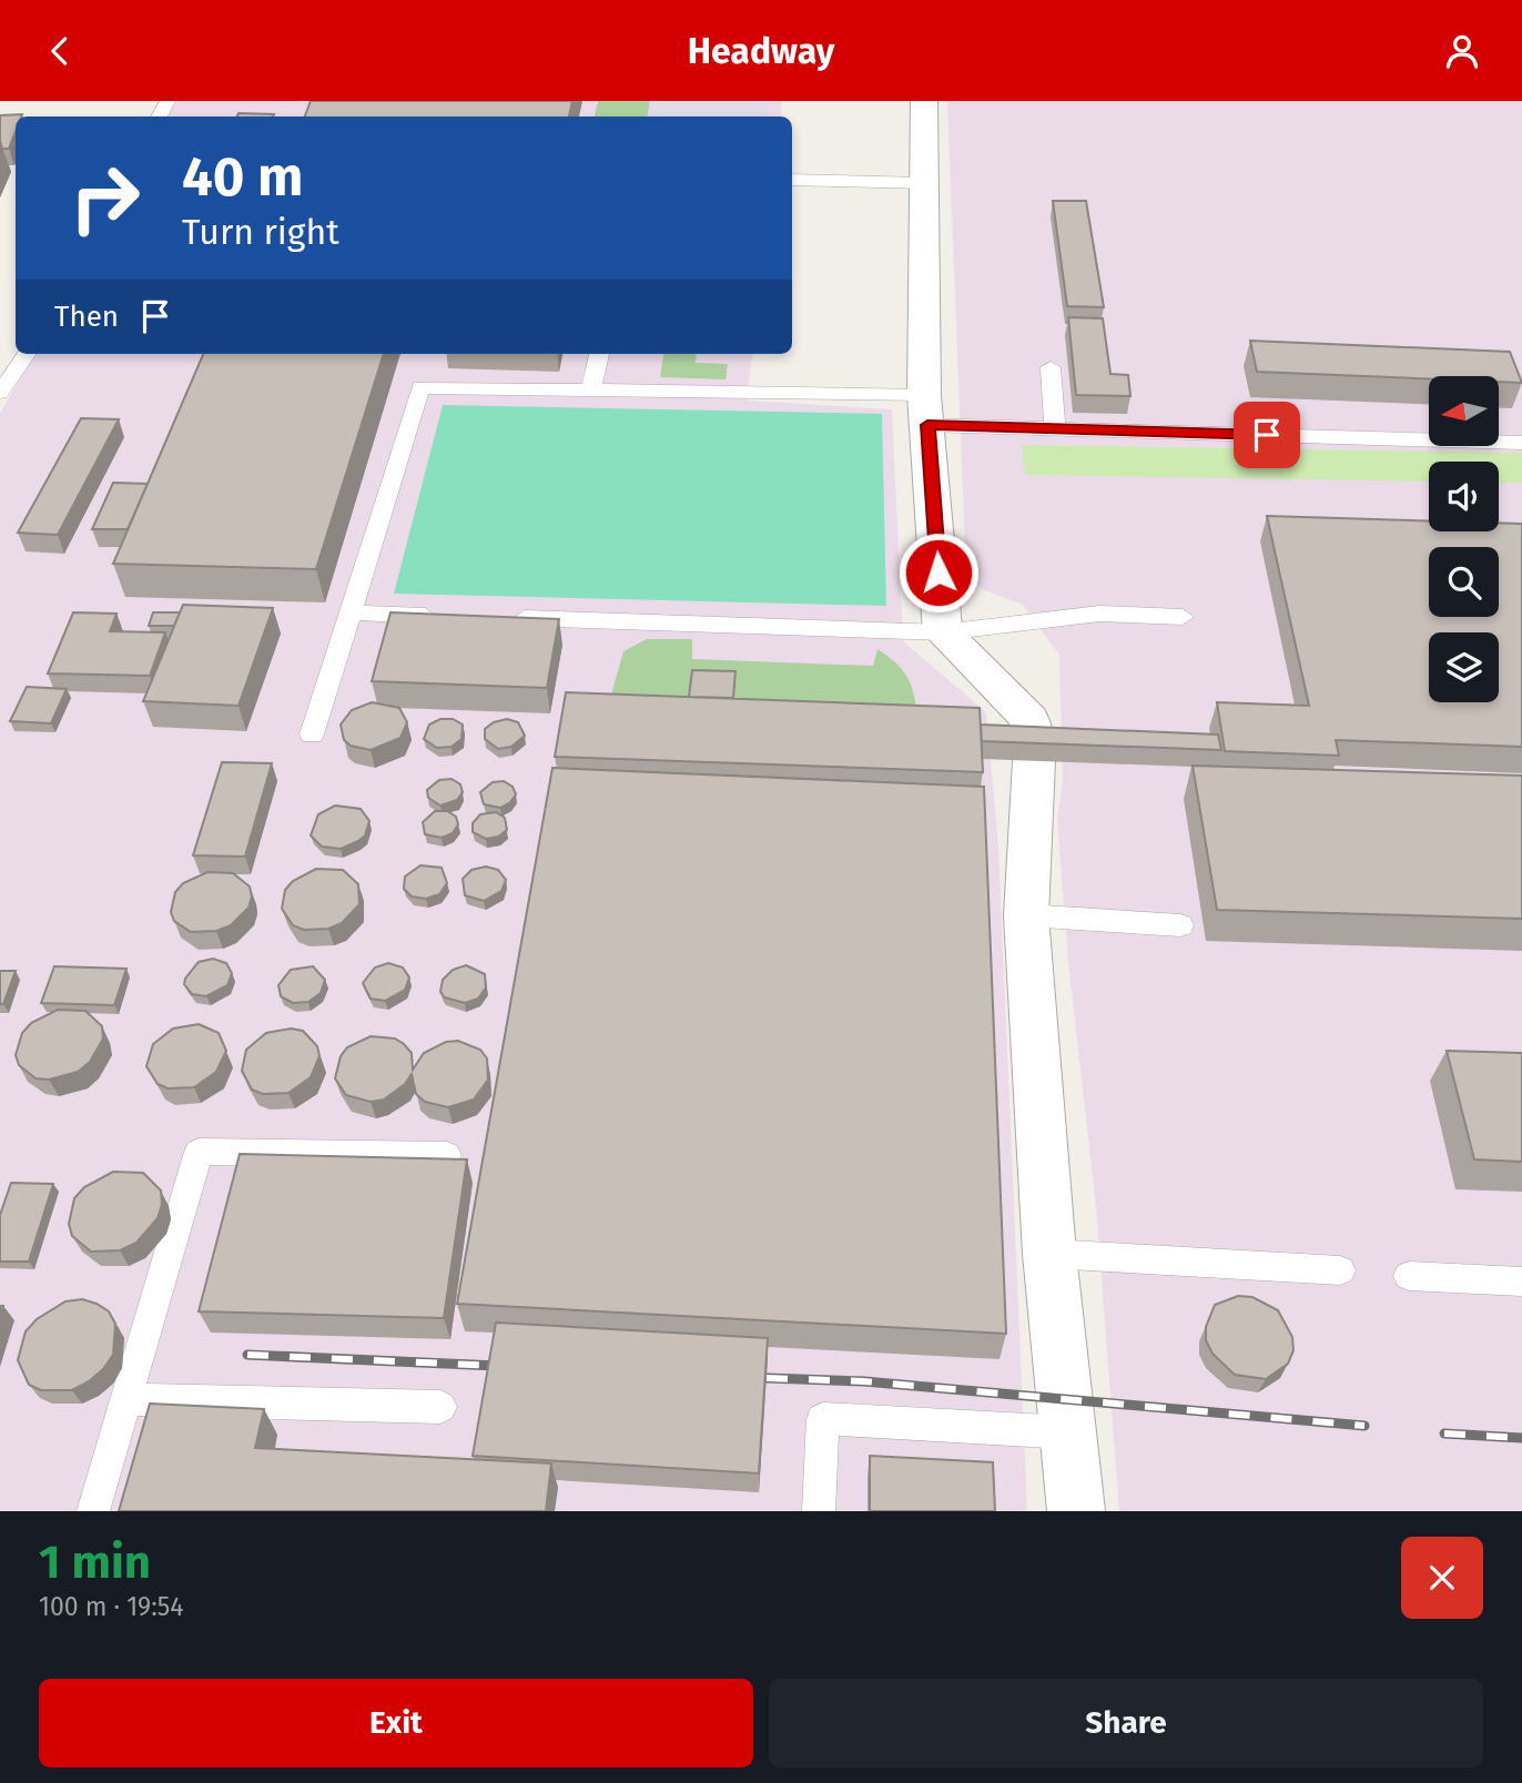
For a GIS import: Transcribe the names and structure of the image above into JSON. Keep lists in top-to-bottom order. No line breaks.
{"north":"left","page":{"header":"Headway","turn":["40 m","Turn right"],"then":"Then","heading":["1 min","100 m · 19:54"],"buttons":["Exit","Share"]}}
